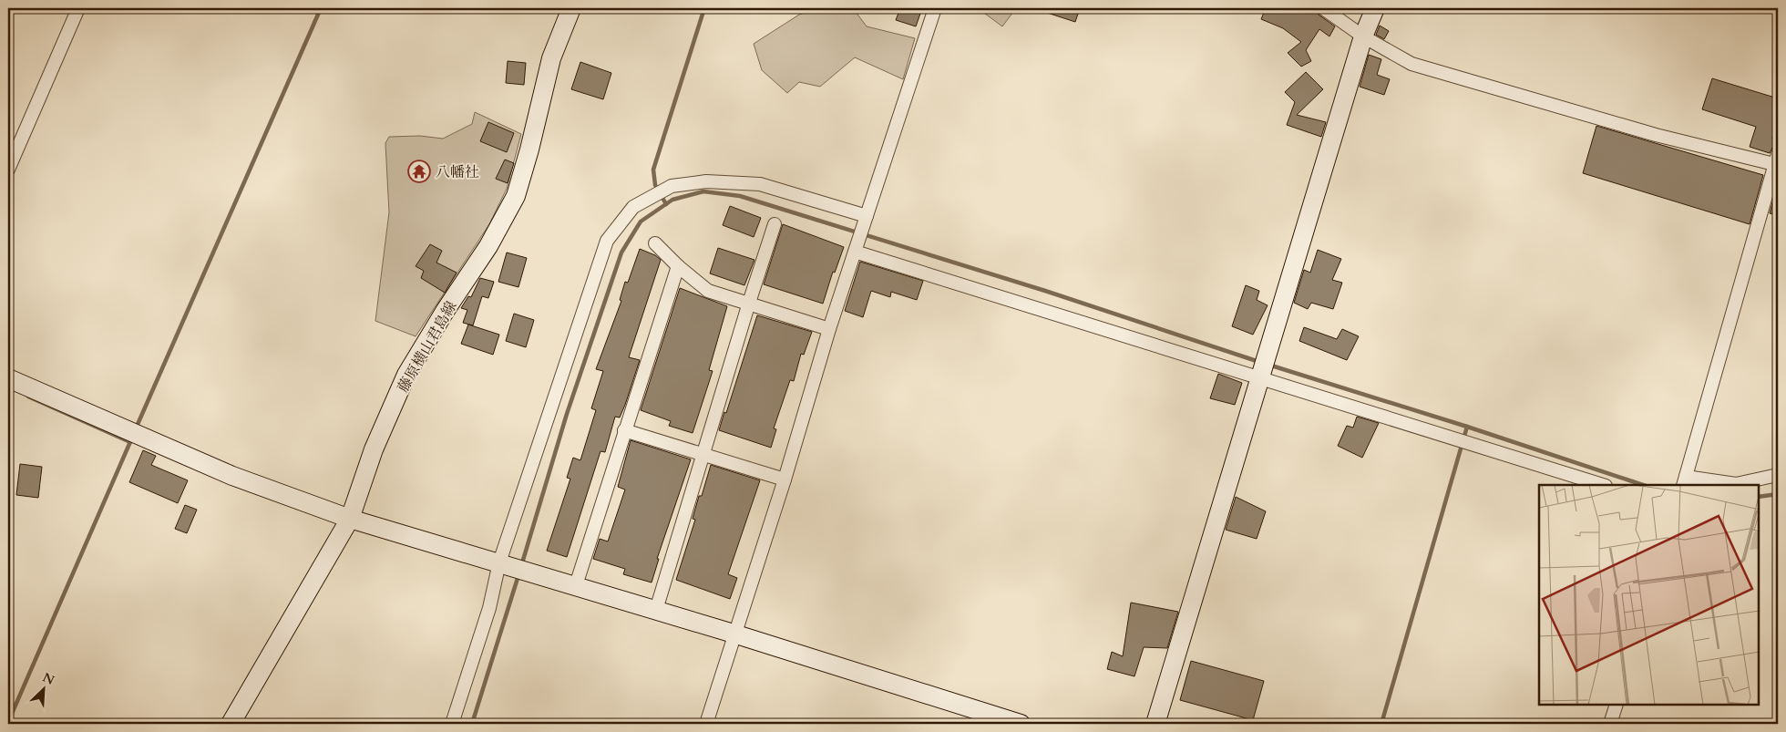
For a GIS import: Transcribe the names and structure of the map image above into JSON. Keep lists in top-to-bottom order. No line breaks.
{"streets":{"street":["藤原横山君島線"]},"places":{"temple":["八幡社"]},"north":"top right"}
